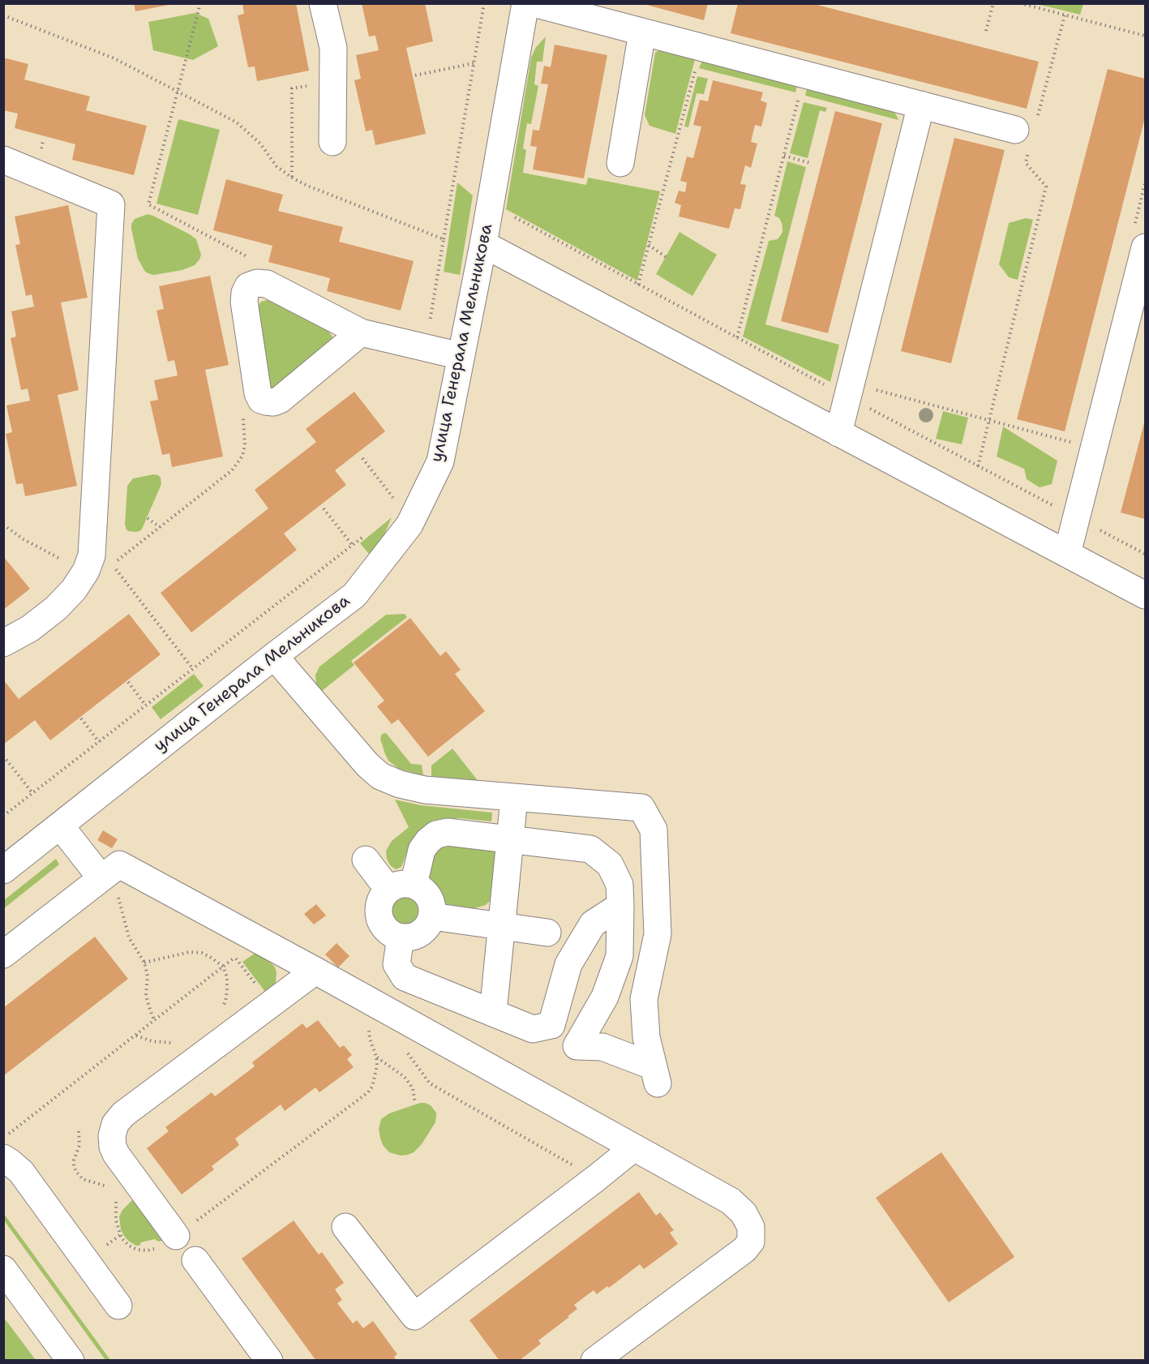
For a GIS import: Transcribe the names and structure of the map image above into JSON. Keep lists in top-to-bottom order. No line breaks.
{"streets":{"street":["улица Генерала Мельникова"]}}
